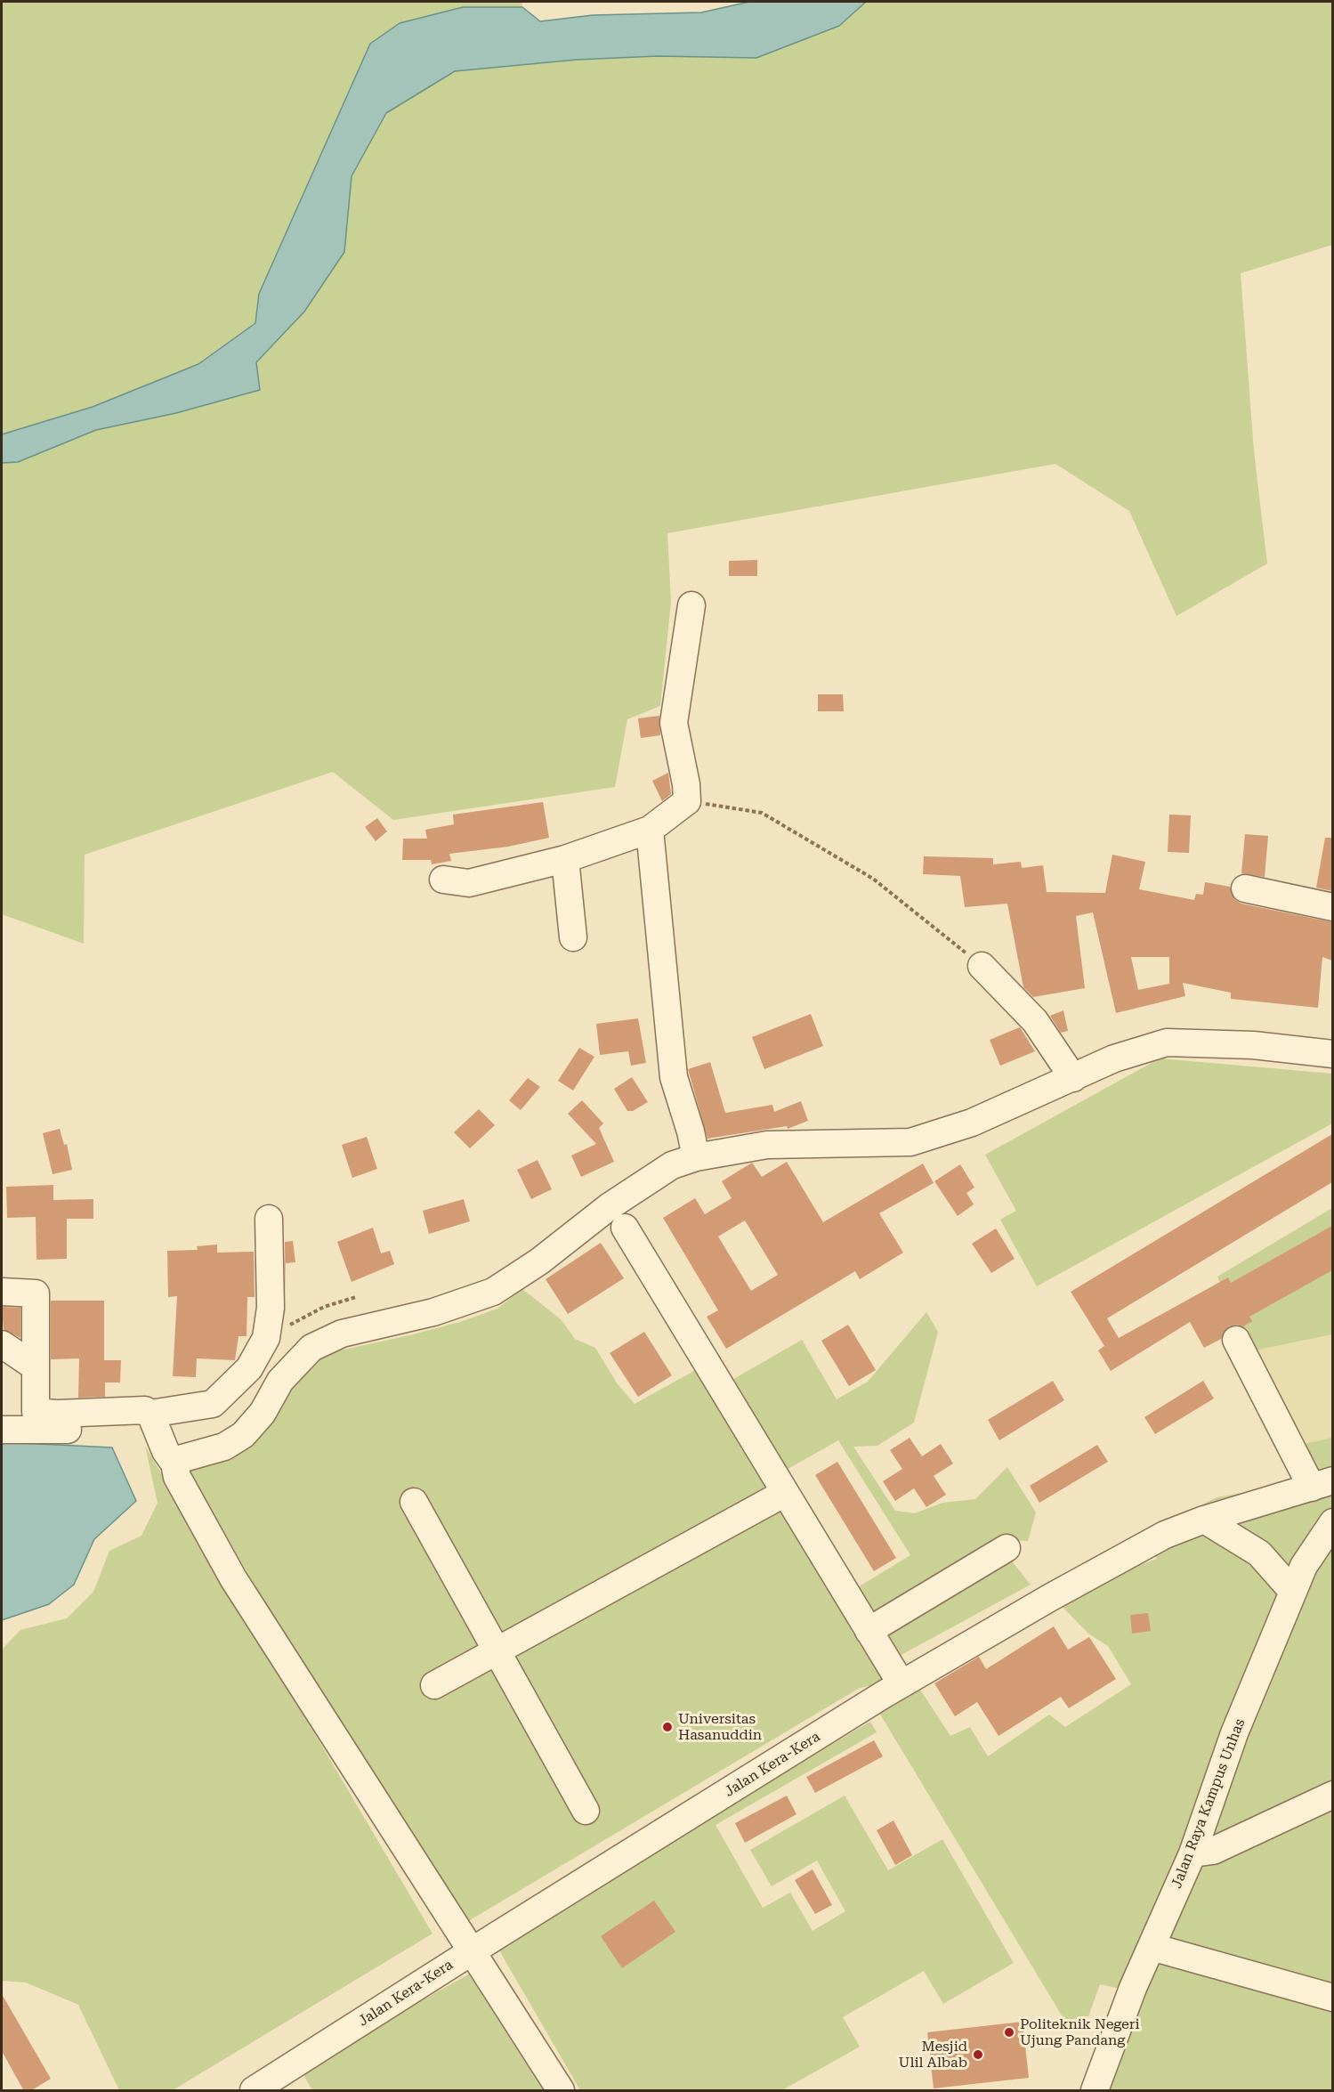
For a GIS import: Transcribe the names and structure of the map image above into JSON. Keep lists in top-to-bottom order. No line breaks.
{"streets":{"street":["Jalan Kera-Kera","Jalan Raya Kampus Unhas"]},"places":["Universitas Hasanuddin","Politeknik Negeri Ujung Pandang","Mesjid Ulil Albab"]}
